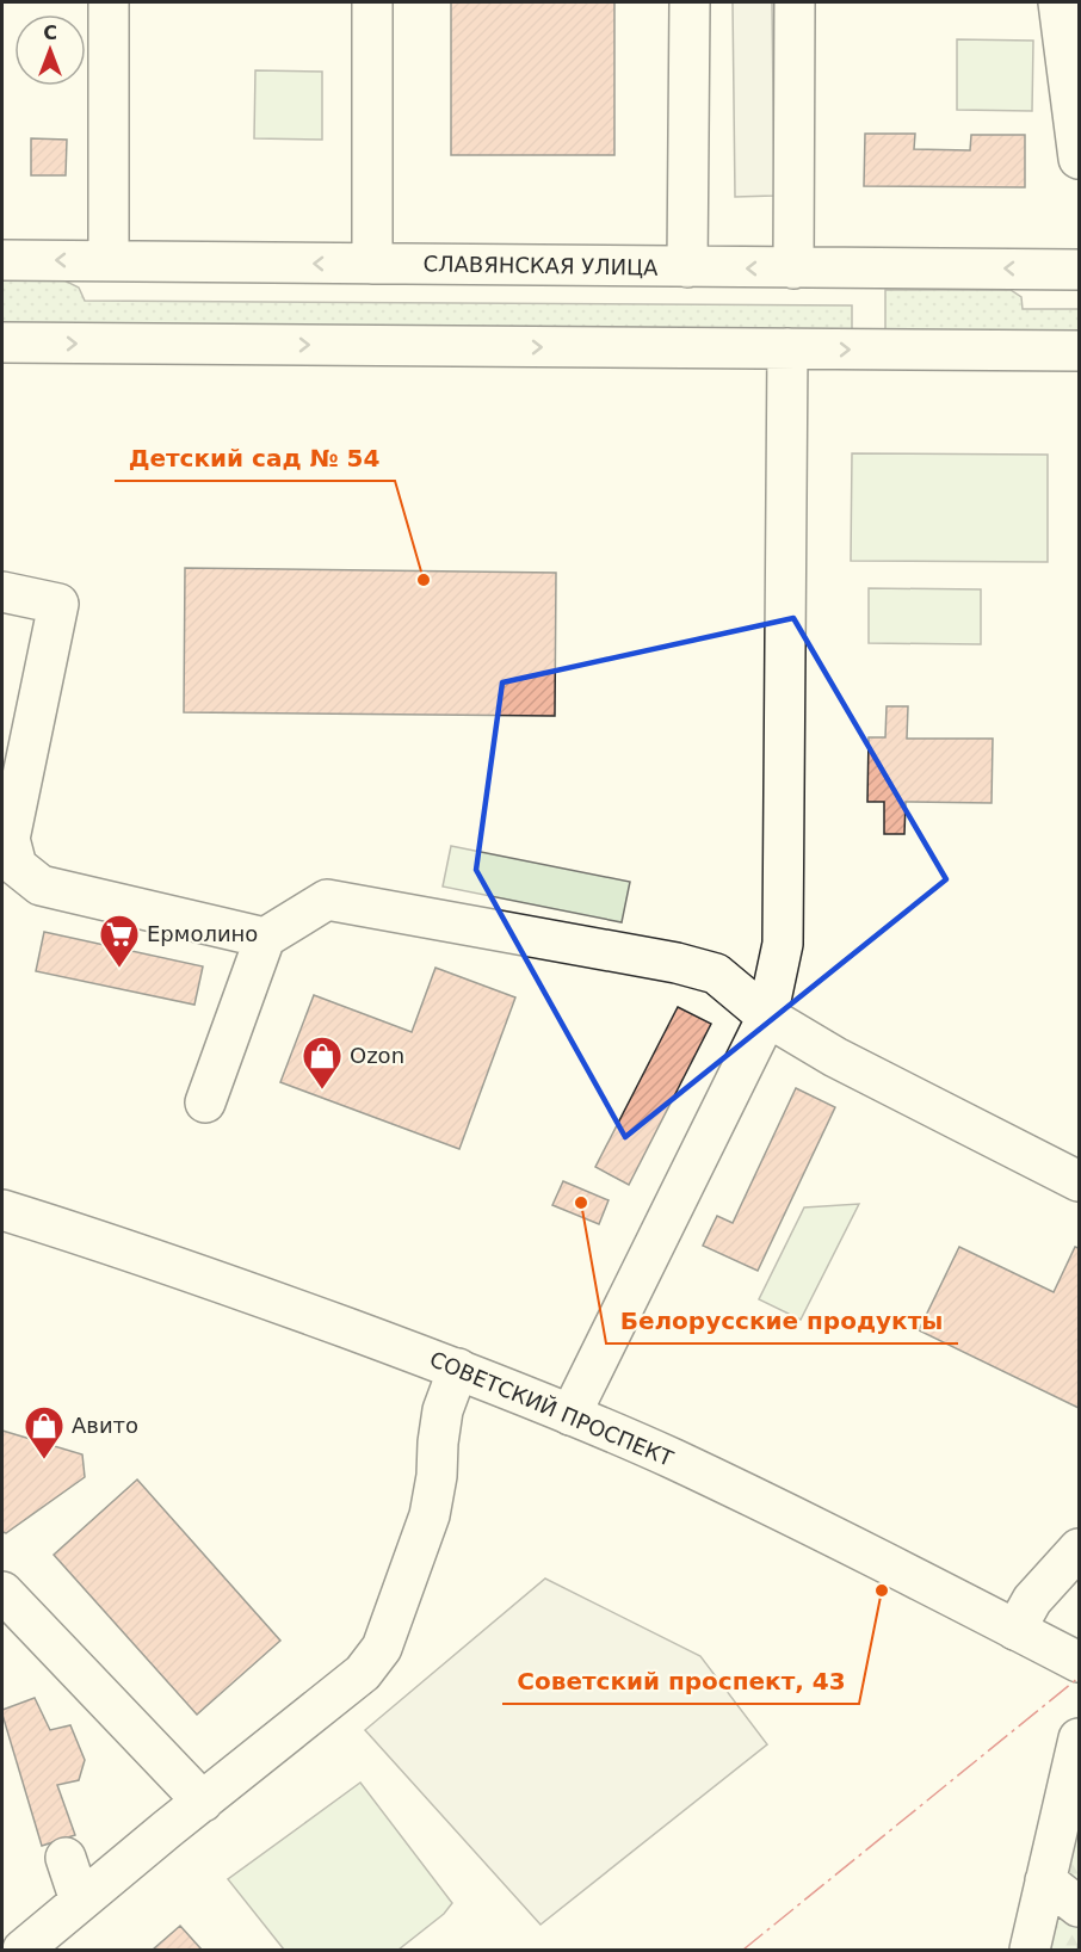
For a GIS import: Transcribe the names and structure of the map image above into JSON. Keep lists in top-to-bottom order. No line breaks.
{"streets":{"street":["СЛАВЯНСКАЯ УЛИЦА","СОВЕТСКИЙ ПРОСПЕКТ"]},"places":{"other":["Детский сад № 54","Белорусские продукты","Советский проспект, 43"],"supermarket":["Ермолино"],"shop":["Ozon","Авито"]},"north":"top"}
